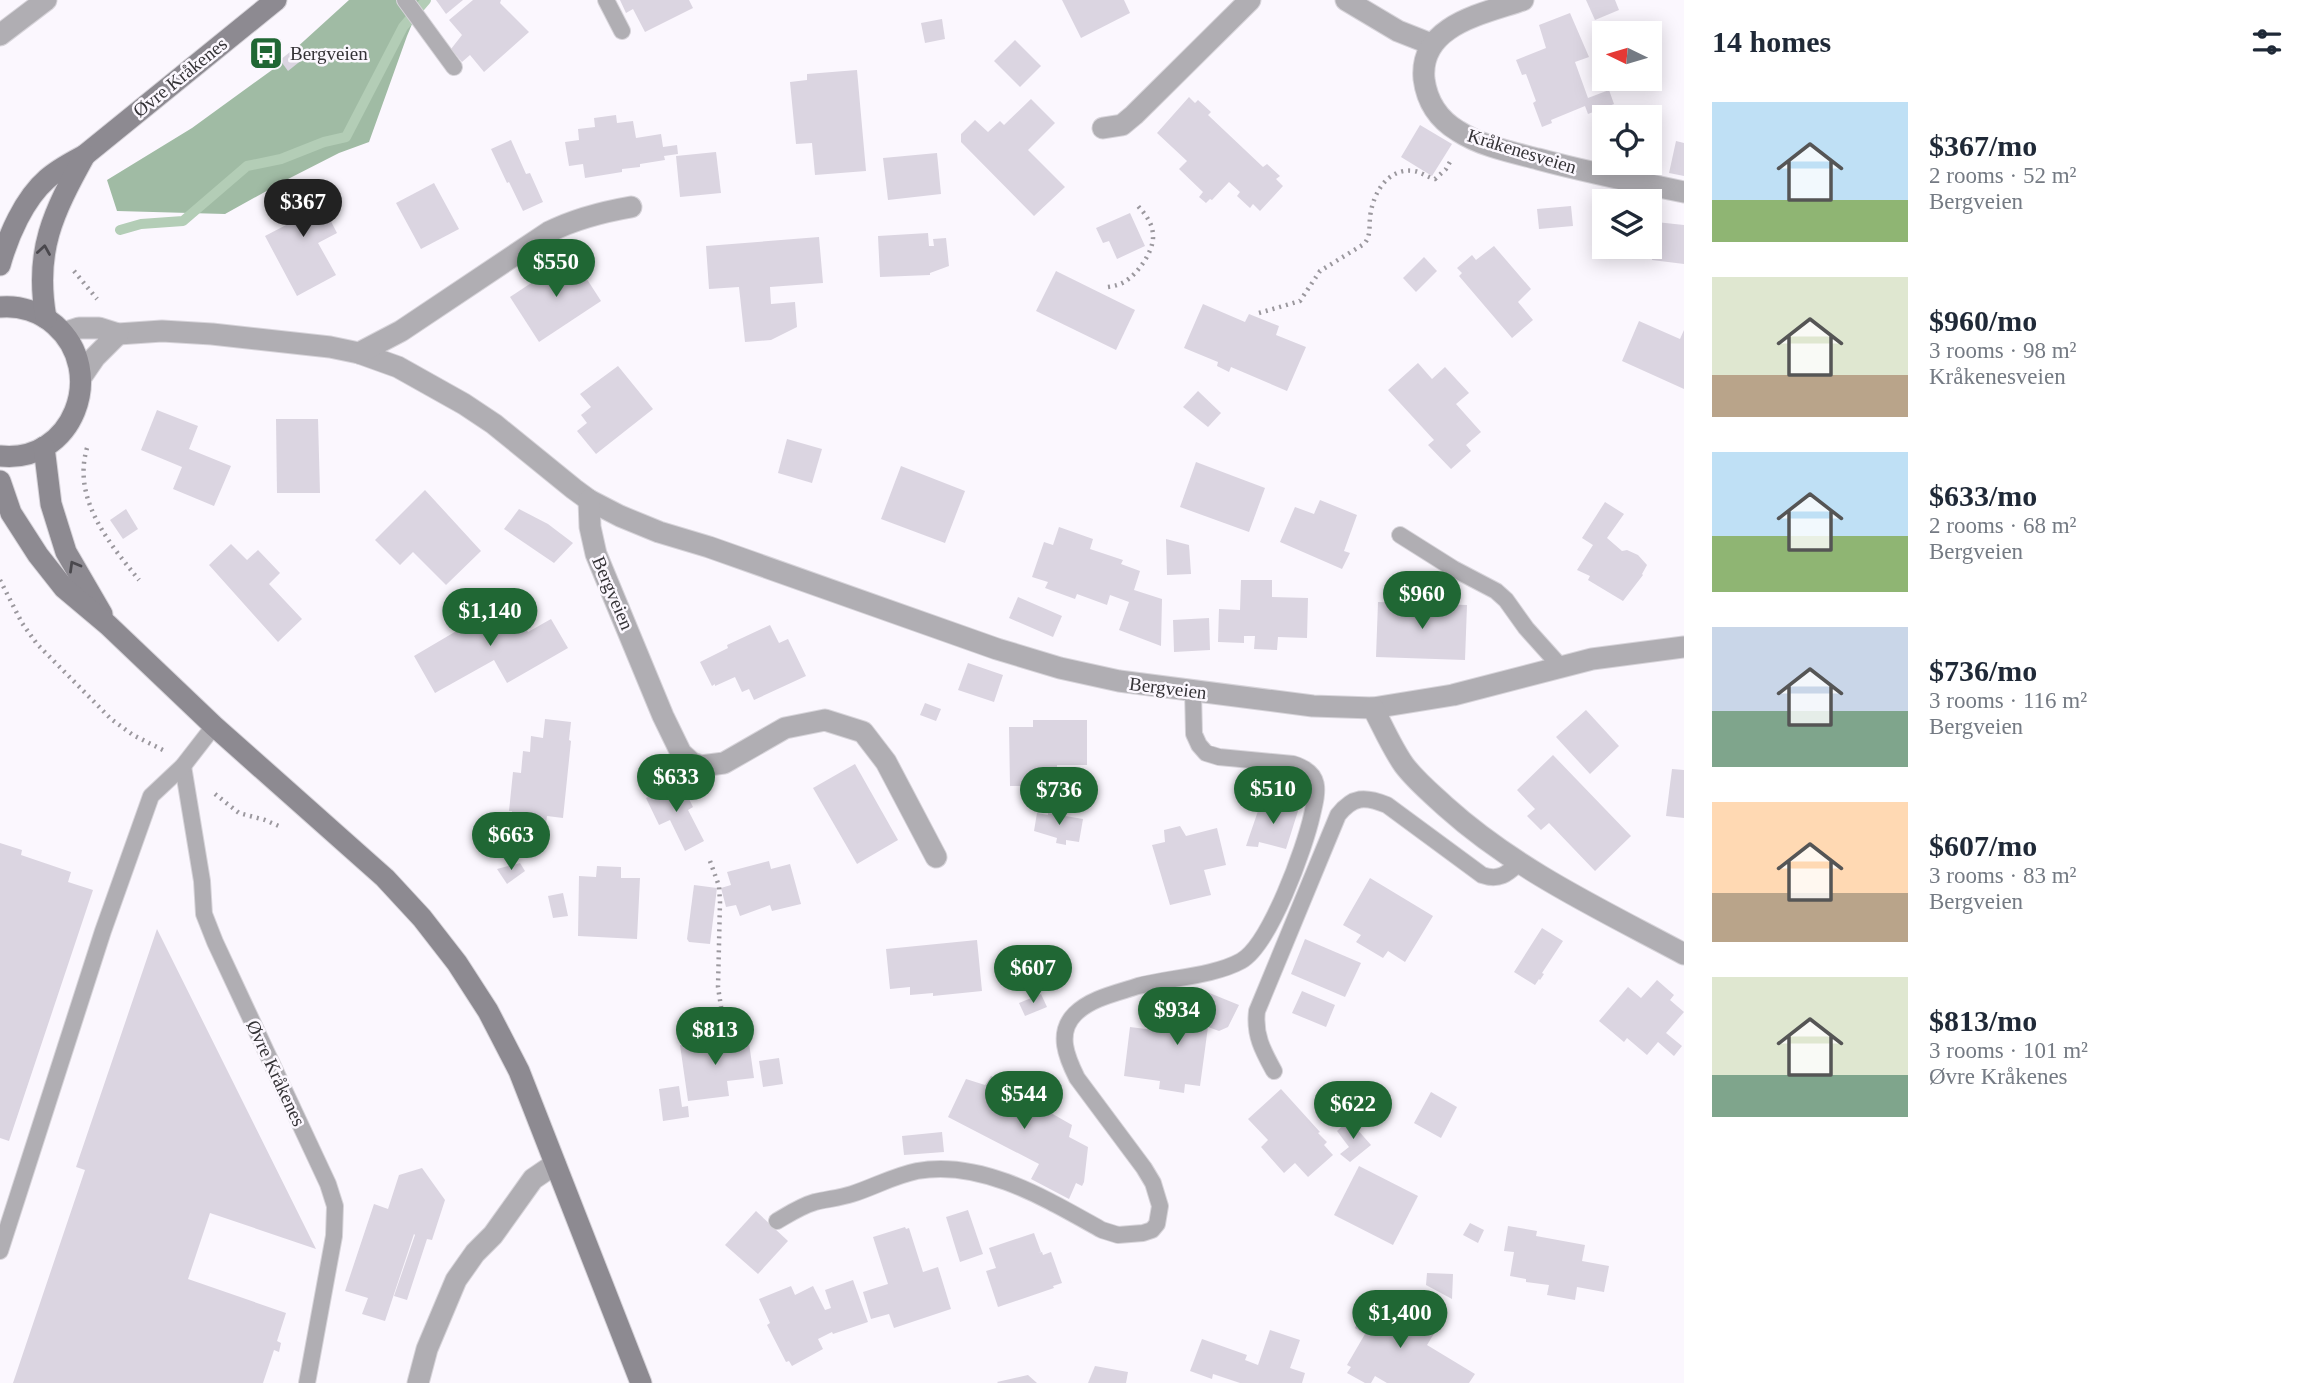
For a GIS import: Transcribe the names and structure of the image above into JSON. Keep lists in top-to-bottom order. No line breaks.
{"streets":{"main road":["Øvre Kråkenes"],"street":["Kråkenesveien","Bergveien"]},"places":{"bus stop":["Bergveien"]},"north":"left","page":{"heading":"14 homes","list":[{"name":"$367/mo","note":"2 rooms · 52 m² · Bergveien"},{"name":"$960/mo","note":"3 rooms · 98 m² · Kråkenesveien"},{"name":"$633/mo","note":"2 rooms · 68 m² · Bergveien"},{"name":"$736/mo","note":"3 rooms · 116 m² · Bergveien"},{"name":"$607/mo","note":"3 rooms · 83 m² · Bergveien"},{"name":"$813/mo","note":"3 rooms · 101 m² · Øvre Kråkenes"}],"price":["$367","$550","$960","$1,140","$633","$510","$736","$663","$607","$934","$813","$544","$622","$1,400"]}}
